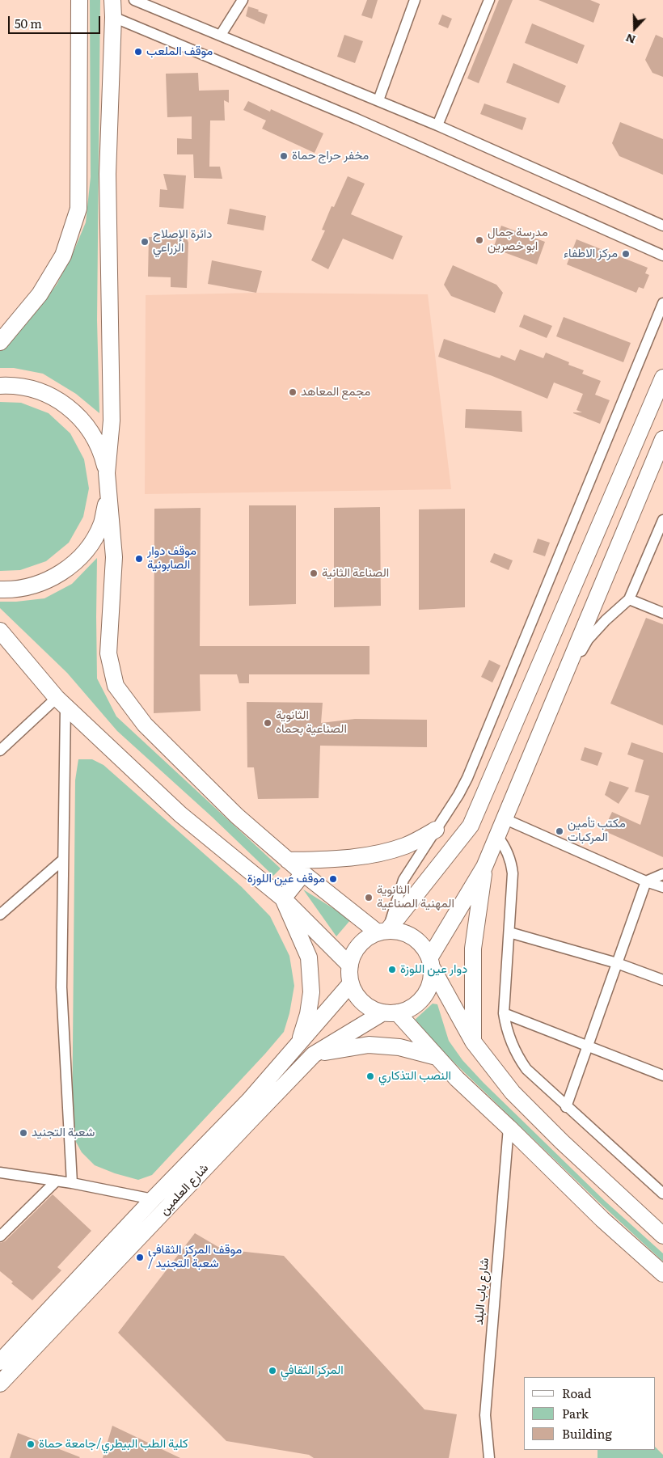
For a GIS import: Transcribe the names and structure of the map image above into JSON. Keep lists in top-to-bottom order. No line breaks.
{"streets":{"main road":["شارع العلمين"],"street":["شارع باب البلد"]},"places":["موقف الملعب","مخفر حراج حماة","مدرسة جمال ابو خصرين","دائرة الإصلاح الزراعي","مركز الاطفاء","مجمع المعاهد","موقف دوار الصابونية","الصناعة الثانية","الثانوية الصناعية بحماه","مكتب تأمين المركبات","موقف عين اللوزة","الثانوية المهنية الصناعية","دوار عين اللوزة","النصب التذكاري","شعبة التجنيد","موقف المركز الثقافي / شعبة التجنيد","المركز الثقافي","كلية الطب البيطري/جامعة حماة"],"legend":["Road","Park","Building"],"scale_bar":"50 m","north":"bottom"}
